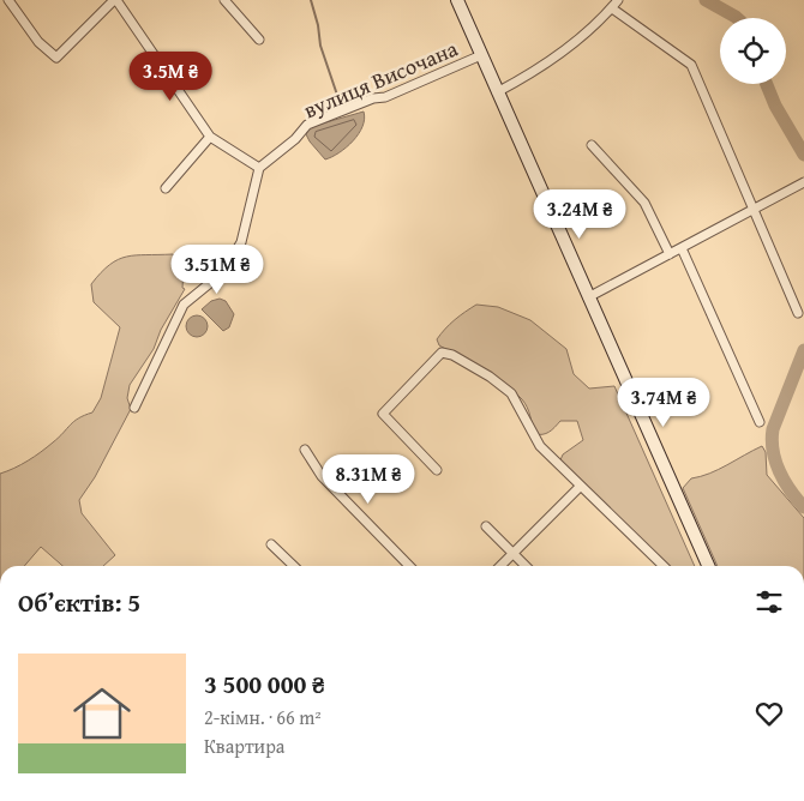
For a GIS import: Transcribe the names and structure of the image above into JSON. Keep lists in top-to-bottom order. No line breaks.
{"streets":{"street":["вулиця Височана"]},"page":{"price":["3.5M ₴","3.24M ₴","3.51M ₴","3.74M ₴","8.31M ₴"],"heading":"Об’єктів: 5","list":[{"name":"3 500 000 ₴","note":"2-кімн. · 66 m² · Квартира"}]}}
